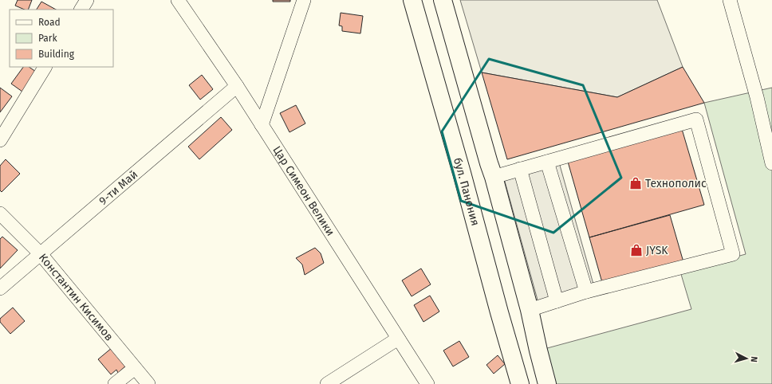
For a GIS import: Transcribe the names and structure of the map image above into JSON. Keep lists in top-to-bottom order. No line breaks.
{"streets":{"main road":["бул. Панония"],"street":["9-ти Май","Цар Симеон Велики","Константин Кисимов"]},"crossings":[["9-ти Май","Цар Симеон Велики"],["9-ти Май","Константин Кисимов"]],"places":{"shop":["Технополис","JYSK"]},"legend":["Road","Park","Building"],"north":"right"}
